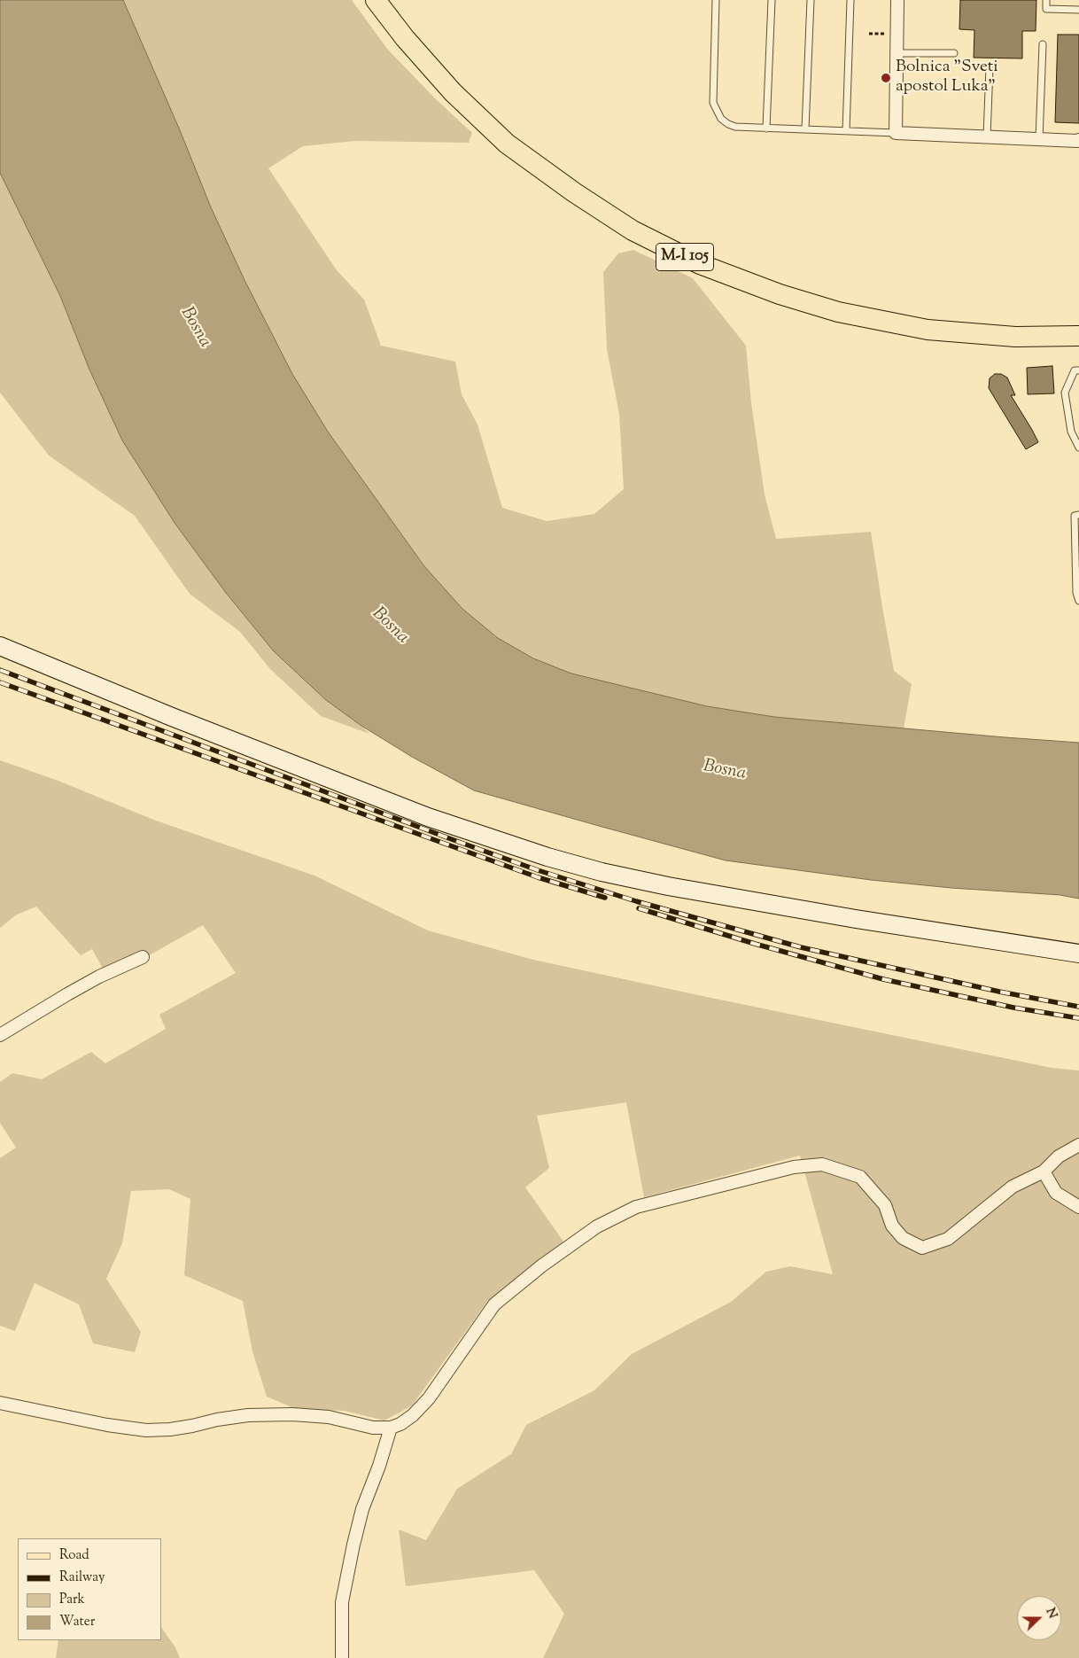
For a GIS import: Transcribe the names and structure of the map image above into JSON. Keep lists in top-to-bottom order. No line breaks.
{"streets":{"main road":["M-I 105"]},"water":["Bosna"],"places":["Bolnica \"Sveti apostol Luka\""],"legend":["Road","Railway","Park","Water"],"north":"right"}
